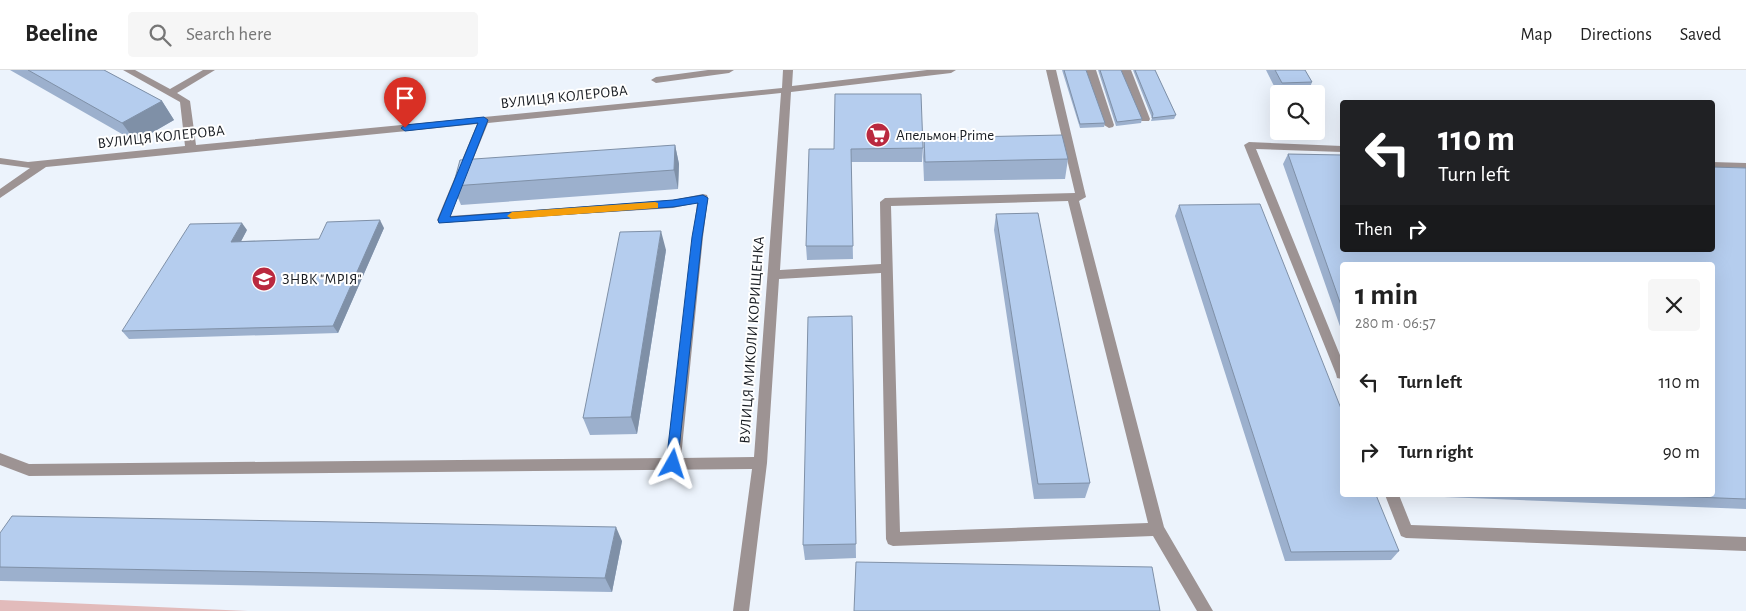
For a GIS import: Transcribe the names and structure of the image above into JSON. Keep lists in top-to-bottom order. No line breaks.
{"streets":{"street":["ВУЛИЦЯ КОЛЕРОВА","ВУЛИЦЯ МИКОЛИ КОРИЩЕНКА"]},"crossings":[["ВУЛИЦЯ КОЛЕРОВА","ВУЛИЦЯ МИКОЛИ КОРИЩЕНКА"]],"places":{"supermarket":["Апельмон Prime"],"school or university":["ЗНВК \"МРІЯ\""]},"page":{"header":"Beeline","search":"Search here","nav":["Map","Directions","Saved"],"turn":["110 m","Turn left"],"then":"Then","heading":["1 min","280 m · 06:57"],"list":[{"name":"Turn left","value":"110 m"},{"name":"Turn right","value":"90 m"}]}}
